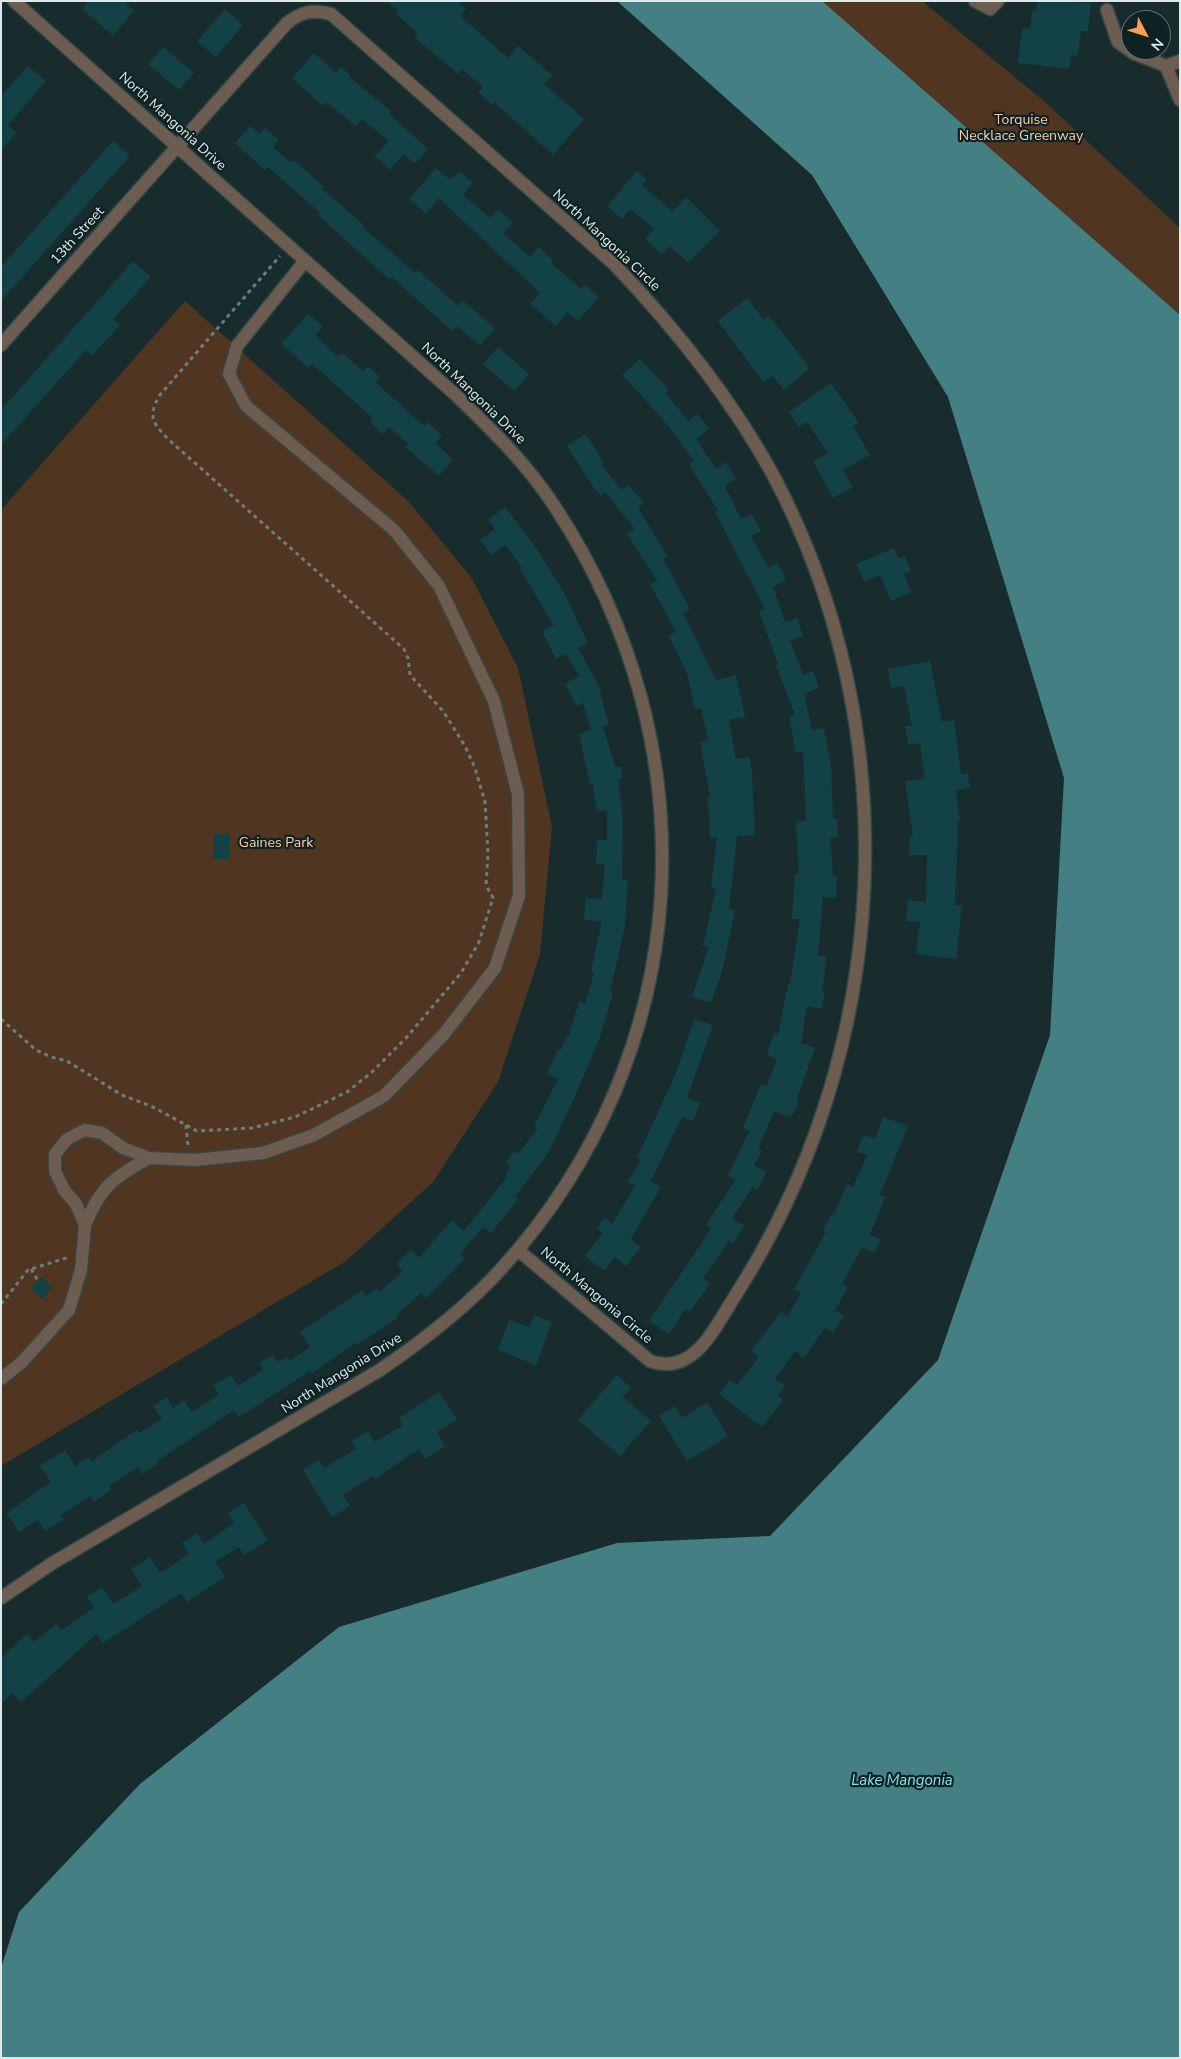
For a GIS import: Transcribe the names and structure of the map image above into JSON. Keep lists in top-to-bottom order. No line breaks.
{"streets":{"street":["North Mangonia Drive","13th Street","North Mangonia Circle"]},"crossings":[["North Mangonia Drive","13th Street"],["North Mangonia Drive","North Mangonia Circle"],["13th Street","North Mangonia Circle"]],"water":["Lake Mangonia"],"parks":["Torquise Necklace Greenway","Gaines Park"],"north":"bottom right"}
